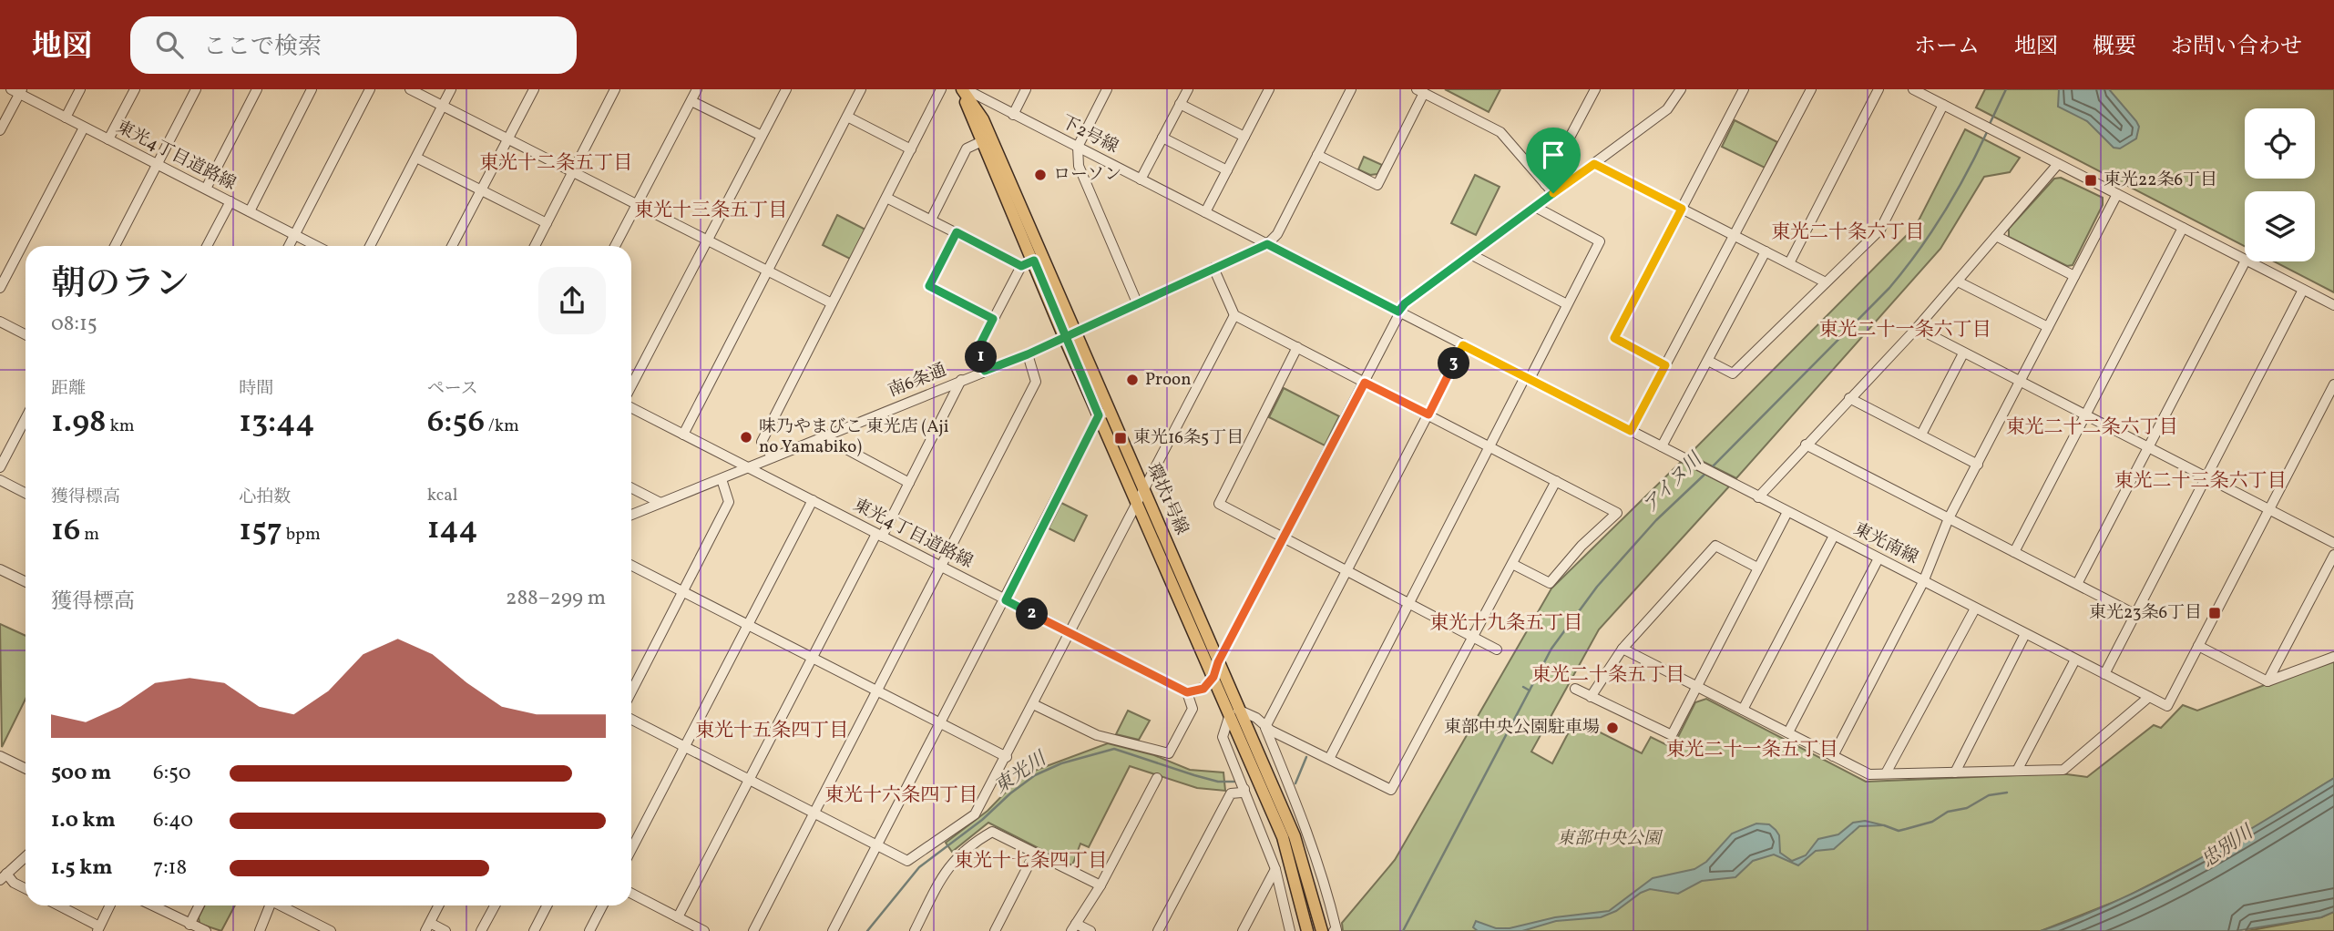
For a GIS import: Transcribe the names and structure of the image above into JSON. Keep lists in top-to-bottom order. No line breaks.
{"streets":{"main road":["環状1号線"],"street":["下2号線","東光4丁目道路線","南6条通","東光南線"]},"crossings":[["下2号線","南6条通"],["下2号線","環状1号線"],["下2号線","東光南線"],["東光4丁目道路線","南6条通"],["南6条通","環状1号線"],["南6条通","東光南線"]],"districts":["東光十二条五丁目","東光十三条五丁目","東光二十条六丁目","東光二十一条六丁目","東光二十二条六丁目","東光二十三条六丁目","東光十九条五丁目","東光二十条五丁目","東光十五条四丁目","東光二十一条五丁目","東光十六条四丁目","東光十七条四丁目"],"water":["アイヌ川","東光川","忠別川"],"parks":["東部中央公園"],"places":{"other":["ローソン","Proon","味乃やまびこ 東光店 (Aji no Yamabiko)","東部中央公園駐車場"],"transit":["東光22条6丁目","東光16条5丁目","東光23条6丁目"]},"page":{"header":"地図","search":"ここで検索","nav":["ホーム","地図","概要","お問い合わせ"],"heading":["朝のラン","08:15"],"pins":["1","3","2"],"stats":[["距離","1.98 km"],["時間","13:44"],["ペース","6:56 /km"],["獲得標高","16 m"],["心拍数","157 bpm"],["kcal","144"]],"chart":["獲得標高","288–299 m"],"list":[{"name":"500 m","note":"6:50"},{"name":"1.0 km","note":"6:40"},{"name":"1.5 km","note":"7:18"}]}}
